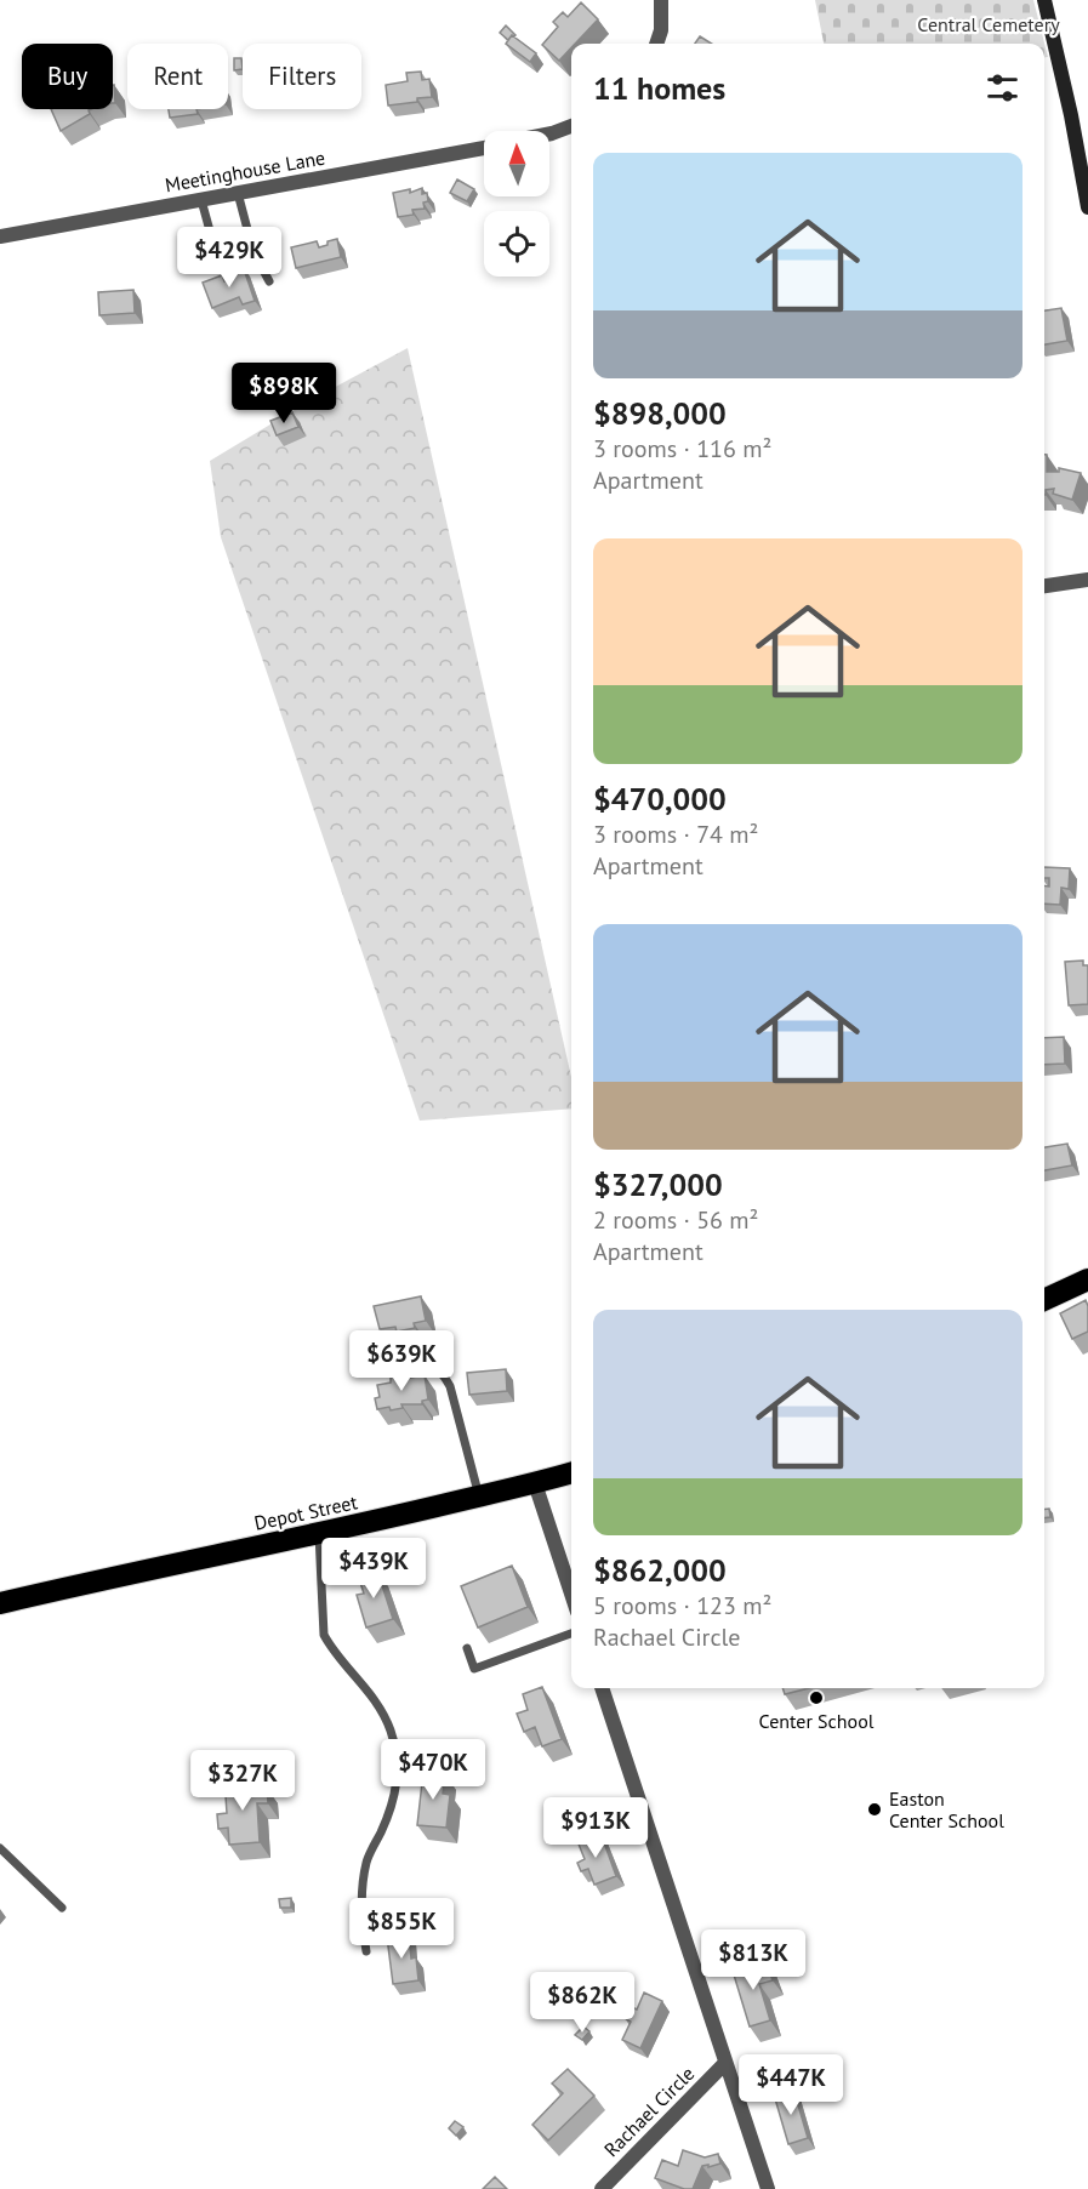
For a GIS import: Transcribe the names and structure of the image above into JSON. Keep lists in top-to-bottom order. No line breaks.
{"streets":{"highway":["Depot Street"],"street":["Meetinghouse Lane","Rachael Circle"]},"parks":["Central Cemetery"],"places":["Center School","Easton Center School"],"north":"top","page":{"chip":["Buy","Rent","Filters"],"heading":"11 homes","list":[{"name":"$898,000","note":"3 rooms · 116 m² · Apartment"},{"name":"$470,000","note":"3 rooms · 74 m² · Apartment"},{"name":"$327,000","note":"2 rooms · 56 m² · Apartment"},{"name":"$862,000","note":"5 rooms · 123 m² · Rachael Circle"}],"price":["$429K","$898K","$639K","$439K","$470K","$327K","$913K","$855K","$813K","$862K","$447K"]}}
